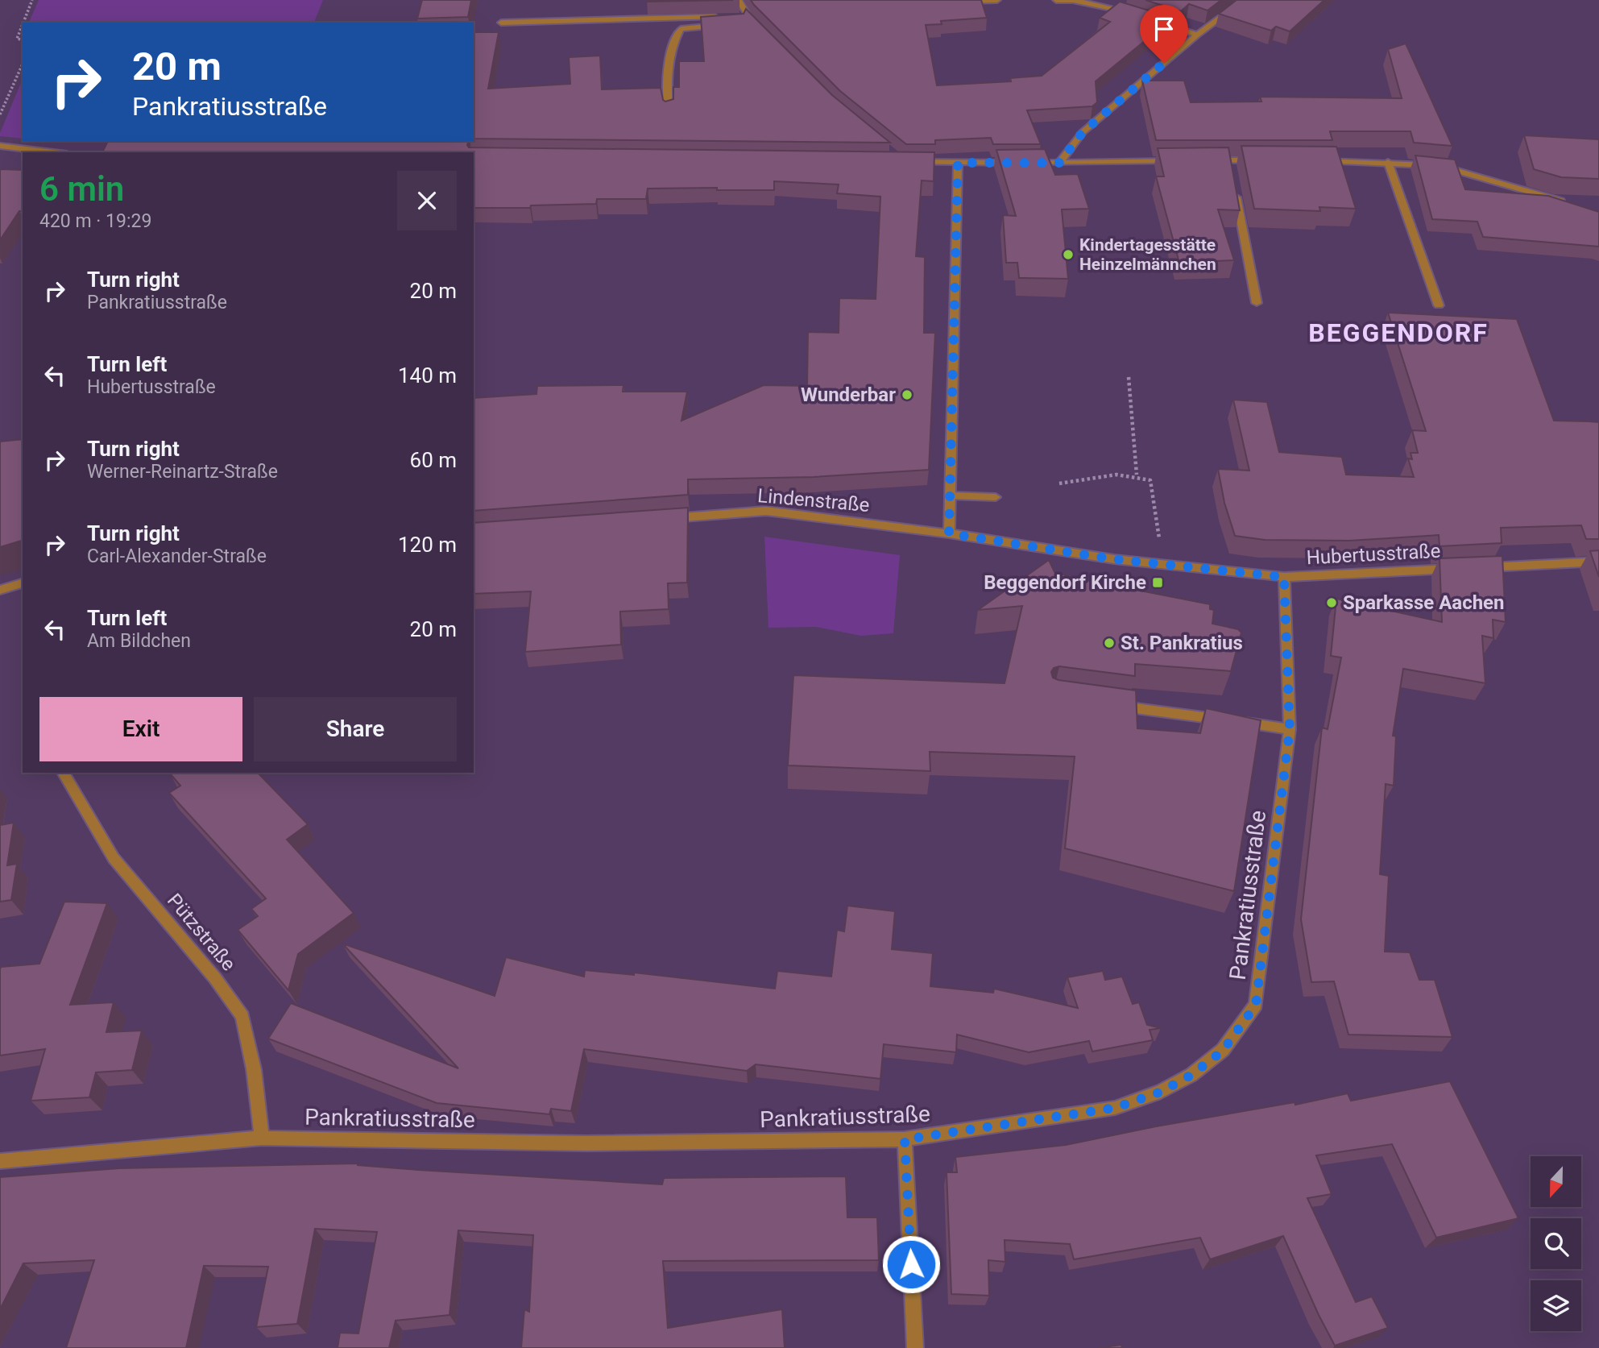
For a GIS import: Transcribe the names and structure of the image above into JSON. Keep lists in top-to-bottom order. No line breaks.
{"streets":{"street":["Lindenstraße","Hubertusstraße","Pankratiusstraße","Pützstraße"]},"crossings":[["Lindenstraße","Hubertusstraße"],["Hubertusstraße","Pankratiusstraße"],["Pankratiusstraße","Pützstraße"]],"districts":["BEGGENDORF"],"places":{"other":["Kindertagesstätte Heinzelmännchen","Wunderbar","Sparkasse Aachen","St. Pankratius"],"transit":["Beggendorf Kirche"]},"north":"bottom","page":{"turn":["20 m","Pankratiusstraße"],"heading":["6 min","420 m · 19:29"],"list":[{"name":"Turn right","note":"Pankratiusstraße","value":"20 m"},{"name":"Turn left","note":"Hubertusstraße","value":"140 m"},{"name":"Turn right","note":"Werner-Reinartz-Straße","value":"60 m"},{"name":"Turn right","note":"Carl-Alexander-Straße","value":"120 m"},{"name":"Turn left","note":"Am Bildchen","value":"20 m"}],"buttons":["Exit","Share"]}}
